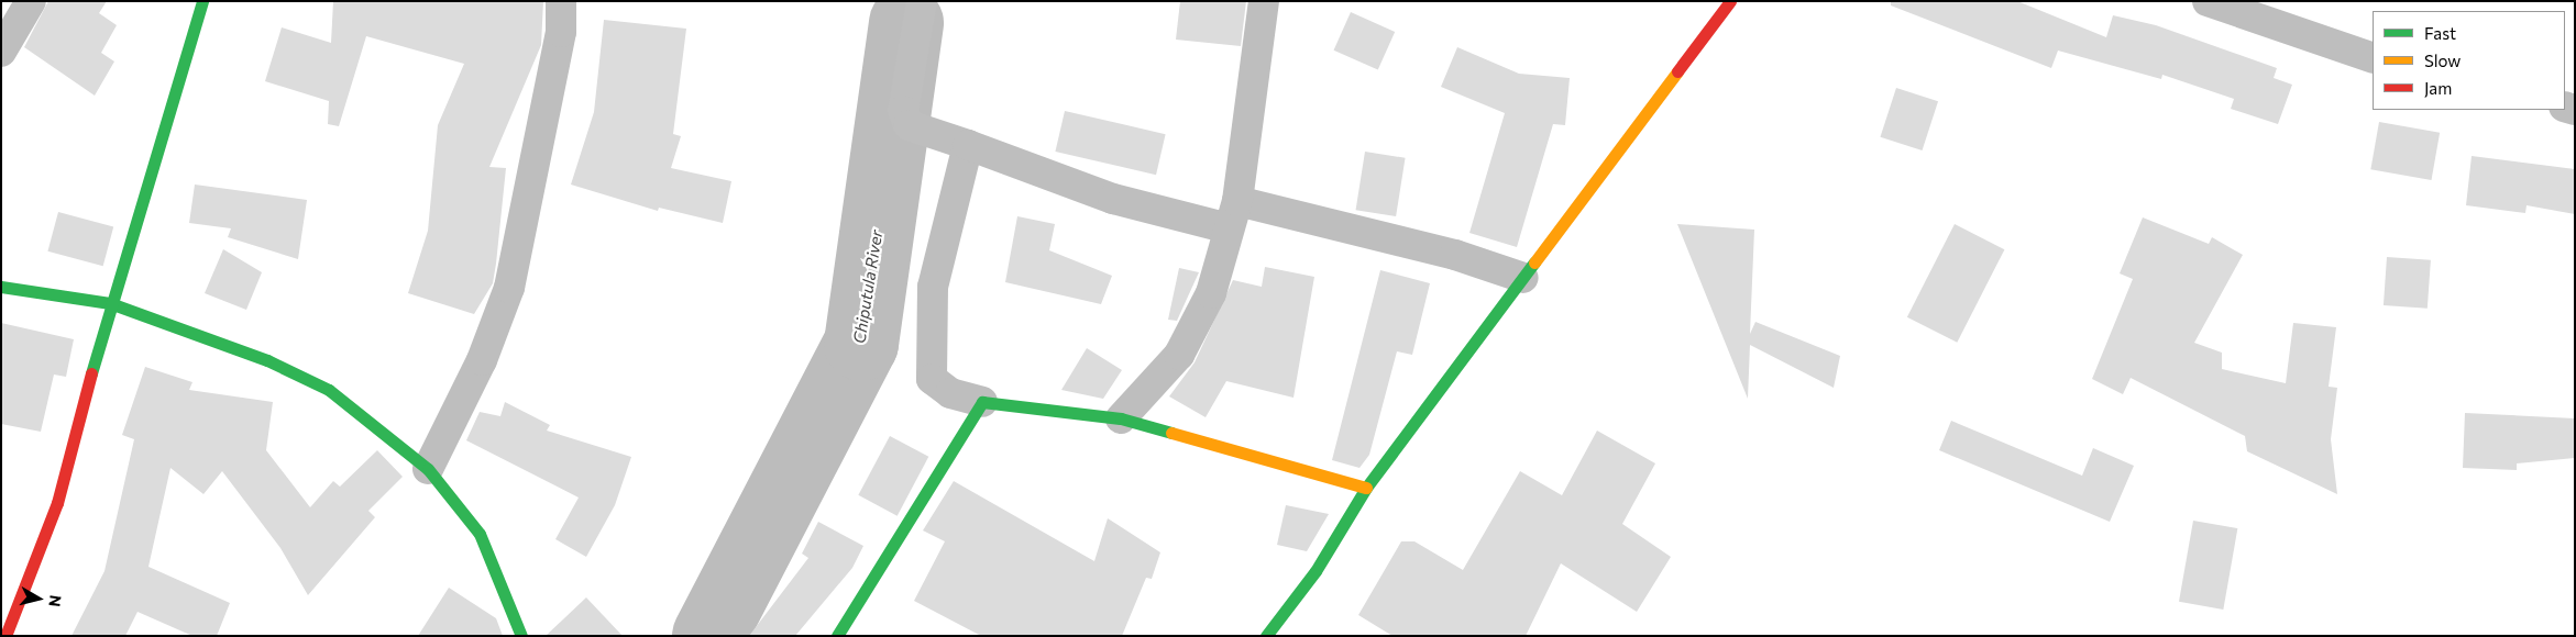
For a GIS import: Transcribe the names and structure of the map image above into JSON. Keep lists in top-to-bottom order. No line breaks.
{"water":["Chiputula River"],"legend":["Fast","Slow","Jam"],"north":"right"}
